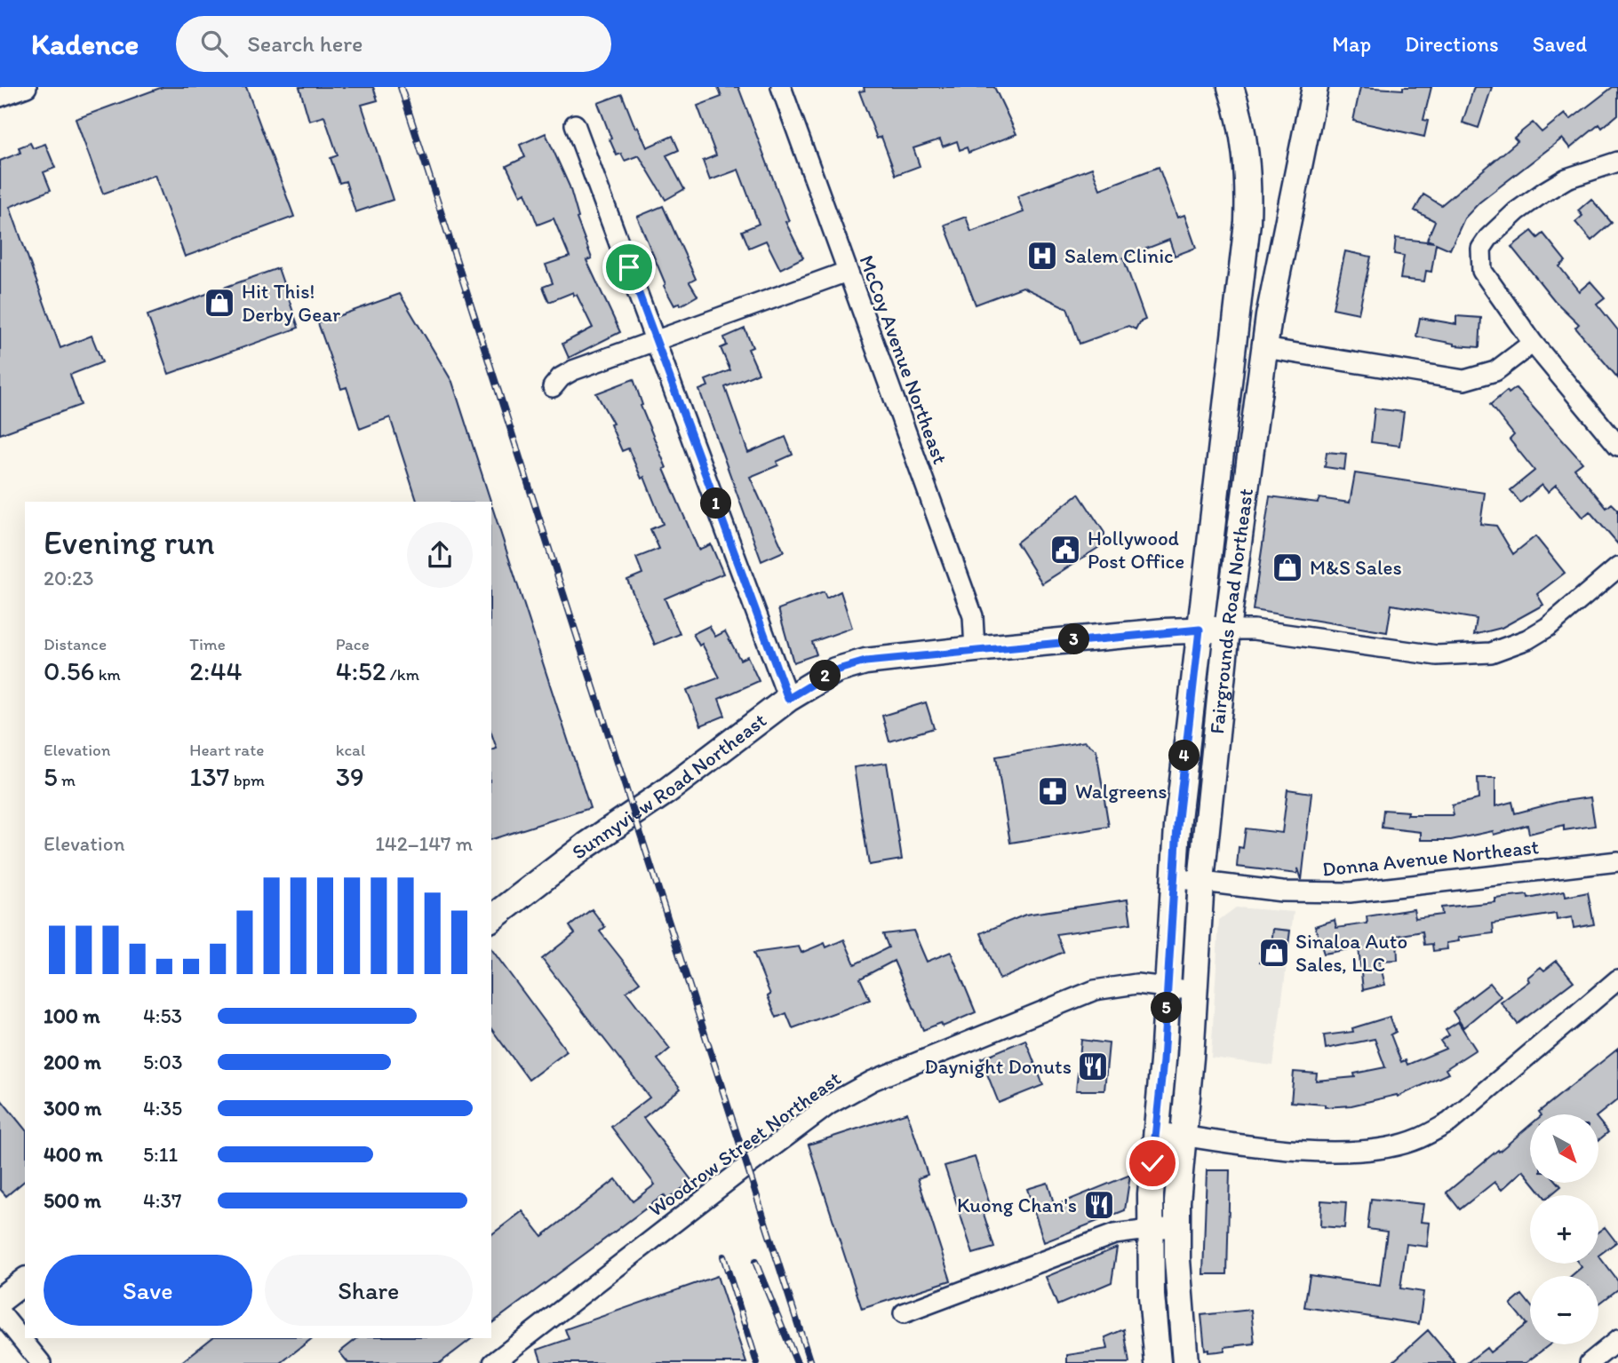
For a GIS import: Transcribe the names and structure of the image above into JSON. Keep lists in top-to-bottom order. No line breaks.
{"streets":{"main road":["Fairgrounds Road Northeast","Sunnyview Road Northeast"],"street":["McCoy Avenue Northeast","Donna Avenue Northeast","Woodrow Street Northeast"]},"crossings":[["McCoy Avenue Northeast","Sunnyview Road Northeast"],["Fairgrounds Road Northeast","Sunnyview Road Northeast"],["Fairgrounds Road Northeast","Donna Avenue Northeast"],["Fairgrounds Road Northeast","Woodrow Street Northeast"]],"places":{"hospital":["Salem Clinic"],"shop":["Hit This! Derby Gear","M&S Sales","Sinaloa Auto Sales, LLC"],"public building":["Hollywood Post Office"],"pharmacy":["Walgreens"],"restaurant":["Daynight Donuts","Kuong Chan's"]},"north":"bottom right","page":{"header":"Kadence","search":"Search here","nav":["Map","Directions","Saved"],"pins":["1","3","2","4","5"],"heading":["Evening run","20:23"],"stats":[["Distance","0.56 km"],["Time","2:44"],["Pace","4:52 /km"],["Elevation","5 m"],["Heart rate","137 bpm"],["kcal","39"]],"chart":["Elevation","142–147 m"],"list":[{"name":"100 m","note":"4:53"},{"name":"200 m","note":"5:03"},{"name":"300 m","note":"4:35"},{"name":"400 m","note":"5:11"},{"name":"500 m","note":"4:37"}],"map_buttons":["+","−"],"buttons":["Save","Share"]}}
